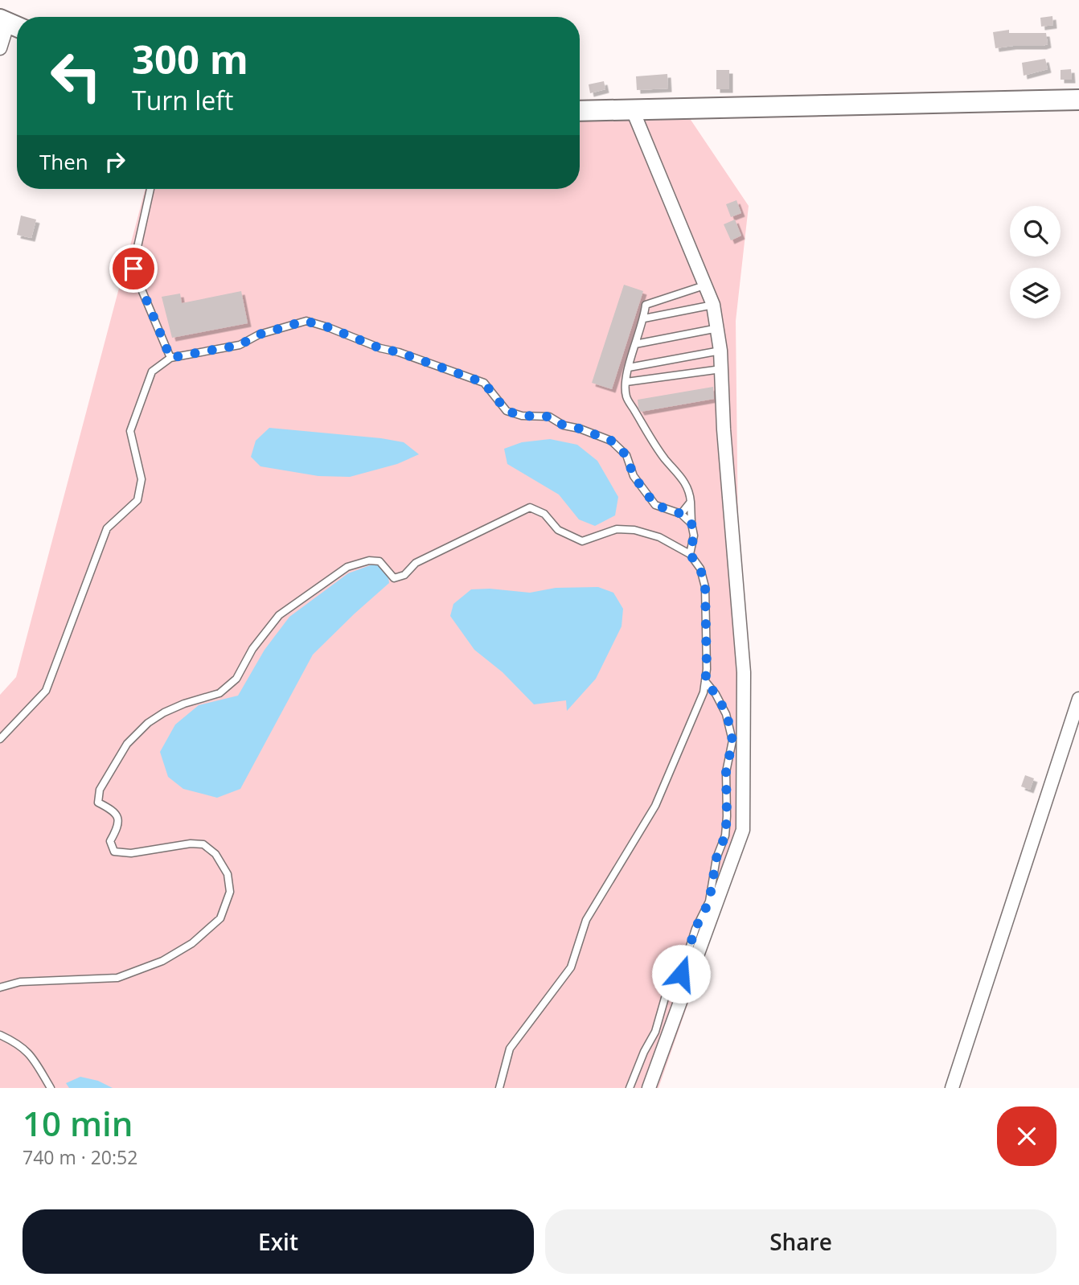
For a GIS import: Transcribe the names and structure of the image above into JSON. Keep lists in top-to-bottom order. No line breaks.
{"page":{"turn":["300 m","Turn left"],"then":"Then","heading":["10 min","740 m · 20:52"],"buttons":["Exit","Share"]}}
